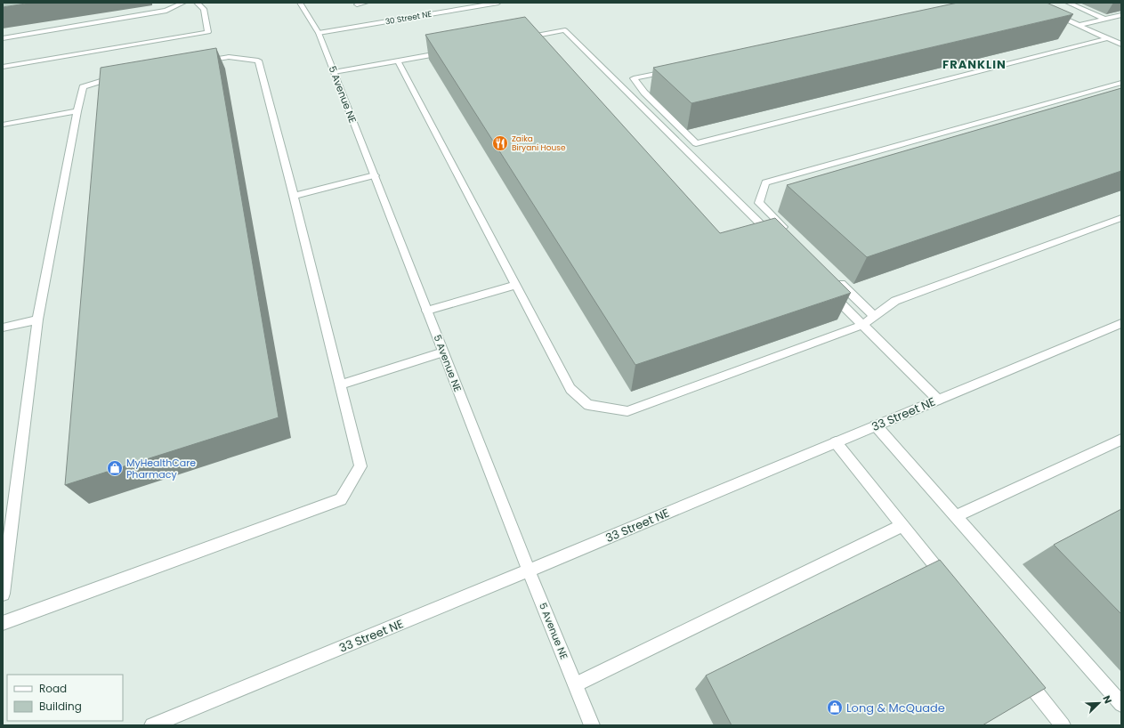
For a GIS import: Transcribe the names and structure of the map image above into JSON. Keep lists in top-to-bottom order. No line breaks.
{"streets":{"street":["30 Street NE","5 Avenue NE","33 Street NE"]},"crossings":[["30 Street NE","5 Avenue NE"],["5 Avenue NE","33 Street NE"]],"districts":["FRANKLIN"],"places":{"restaurant":["Zaika Biryani House"],"shop":["MyHealthCare Pharmacy","Long & McQuade"]},"legend":["Road","Building"],"north":"top right"}
